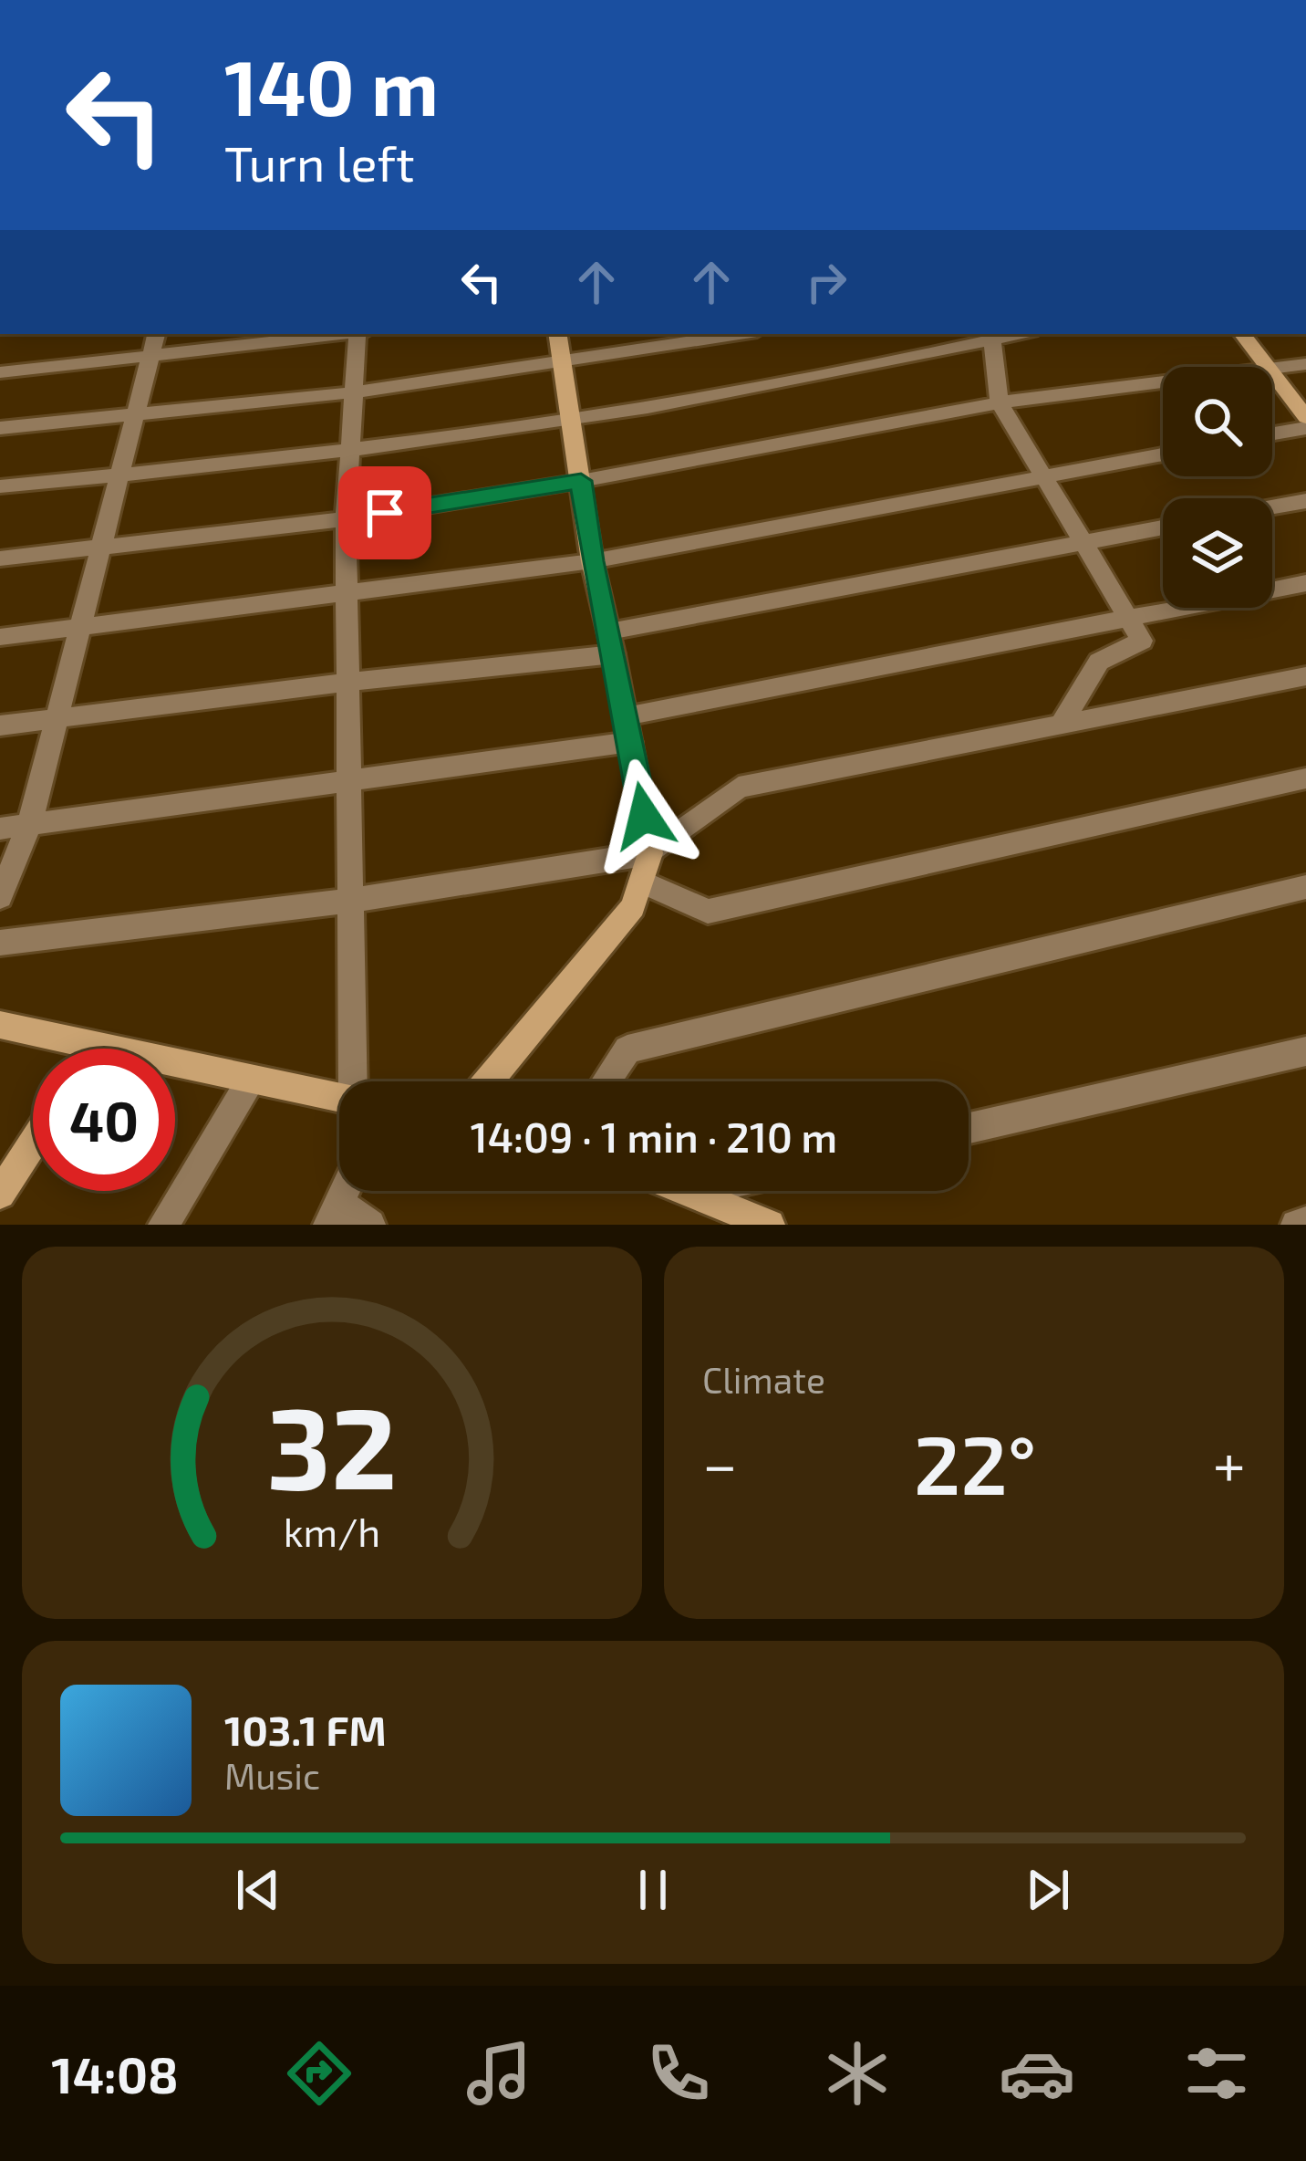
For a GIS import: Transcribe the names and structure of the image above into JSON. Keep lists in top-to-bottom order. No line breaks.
{"page":{"turn":["140 m","Turn left"],"limit":"40","trip":"14:09 · 1 min · 210 m","tile":"Climate","heat":["−","22°","+"],"song":["103.1 FM","Music"],"tabs":"14:08","gauge":["32","km/h"]}}
